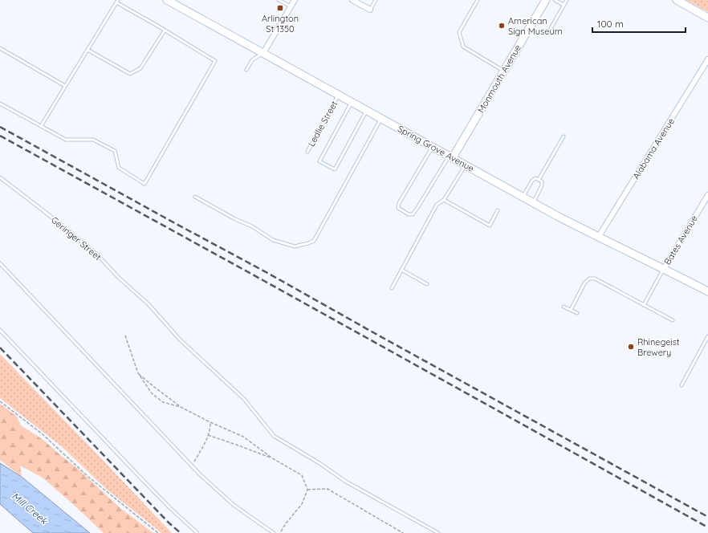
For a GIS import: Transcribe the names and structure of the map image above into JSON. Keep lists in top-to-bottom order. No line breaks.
{"streets":{"main road":["Monmouth Avenue","Spring Grove Avenue"],"street":["Alabama Avenue","Bates Avenue"],"lane":["Ledlie Street","Geringer Street"]},"crossings":[["Monmouth Avenue","Spring Grove Avenue"],["Ledlie Street","Spring Grove Avenue"],["Spring Grove Avenue","Alabama Avenue"],["Spring Grove Avenue","Bates Avenue"]],"water":["Mill Creek"],"places":{"transit":["Arlington St 1350"],"other":["American Sign Museum","Rhinegeist Brewery"]},"scale_bar":"100 m"}
